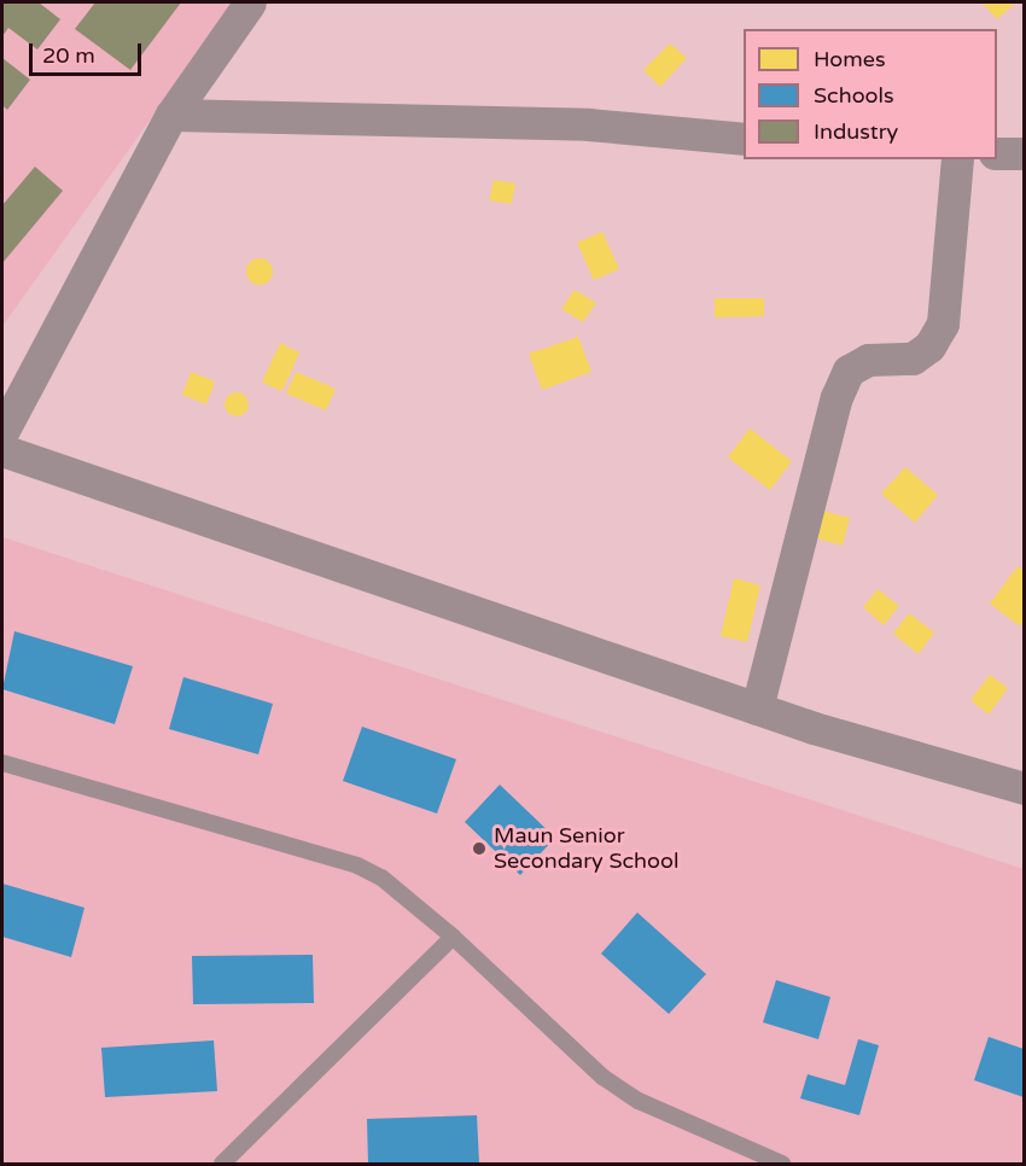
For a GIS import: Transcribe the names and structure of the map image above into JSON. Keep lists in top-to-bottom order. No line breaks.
{"places":["Maun Senior Secondary School"],"legend":["Homes","Schools","Industry"],"scale_bar":"20 m"}
